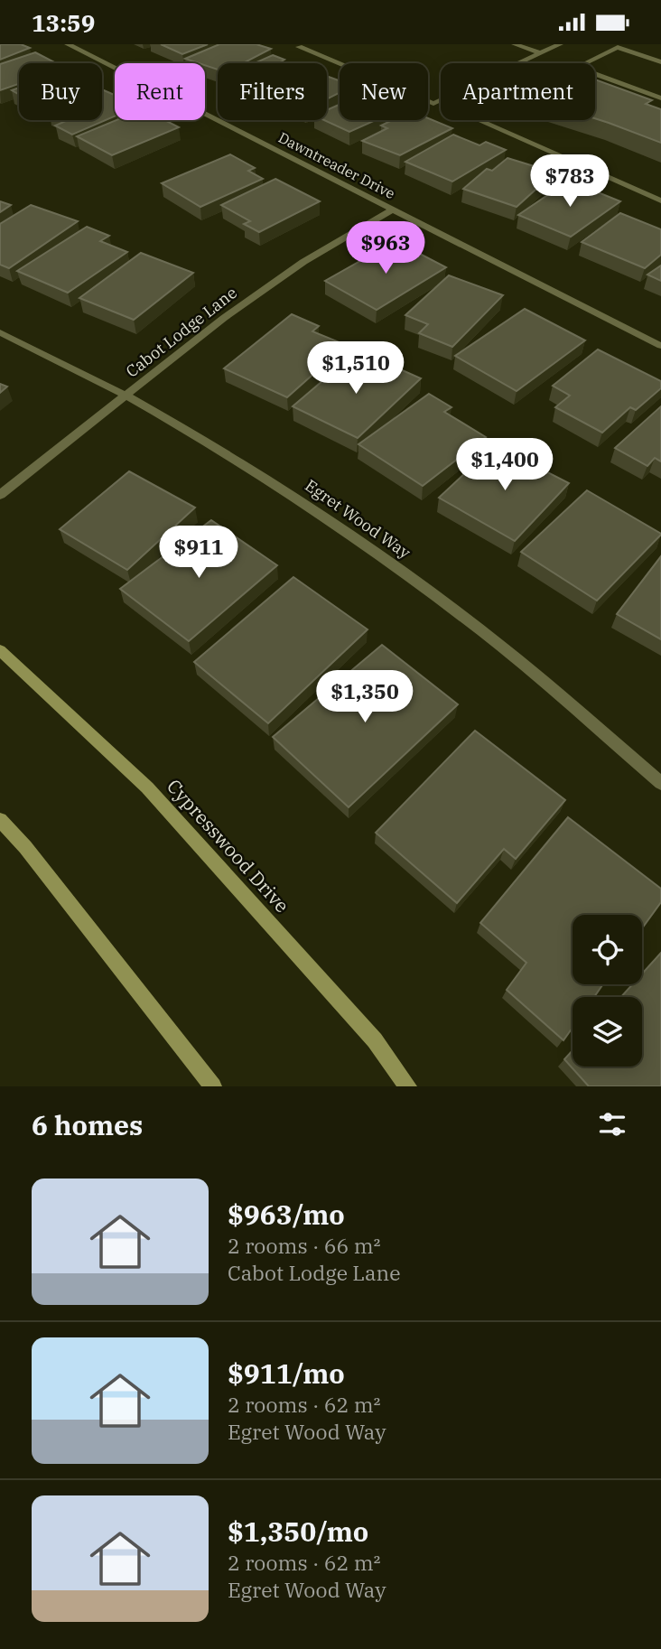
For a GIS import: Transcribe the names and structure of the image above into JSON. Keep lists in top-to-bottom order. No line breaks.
{"streets":{"main road":["Cypresswood Drive"],"street":["Dawntreader Drive","Cabot Lodge Lane","Egret Wood Way"]},"crossings":[["Dawntreader Drive","Cabot Lodge Lane"],["Cabot Lodge Lane","Egret Wood Way"]],"page":{"status":"13:59","chip":["Buy","Rent","Filters","New","Apartment"],"price":["$783","$963","$1,510","$1,400","$911","$1,350"],"heading":"6 homes","list":[{"name":"$963/mo","note":"2 rooms · 66 m² · Cabot Lodge Lane"},{"name":"$911/mo","note":"2 rooms · 62 m² · Egret Wood Way"},{"name":"$1,350/mo","note":"2 rooms · 62 m² · Egret Wood Way"}]}}
